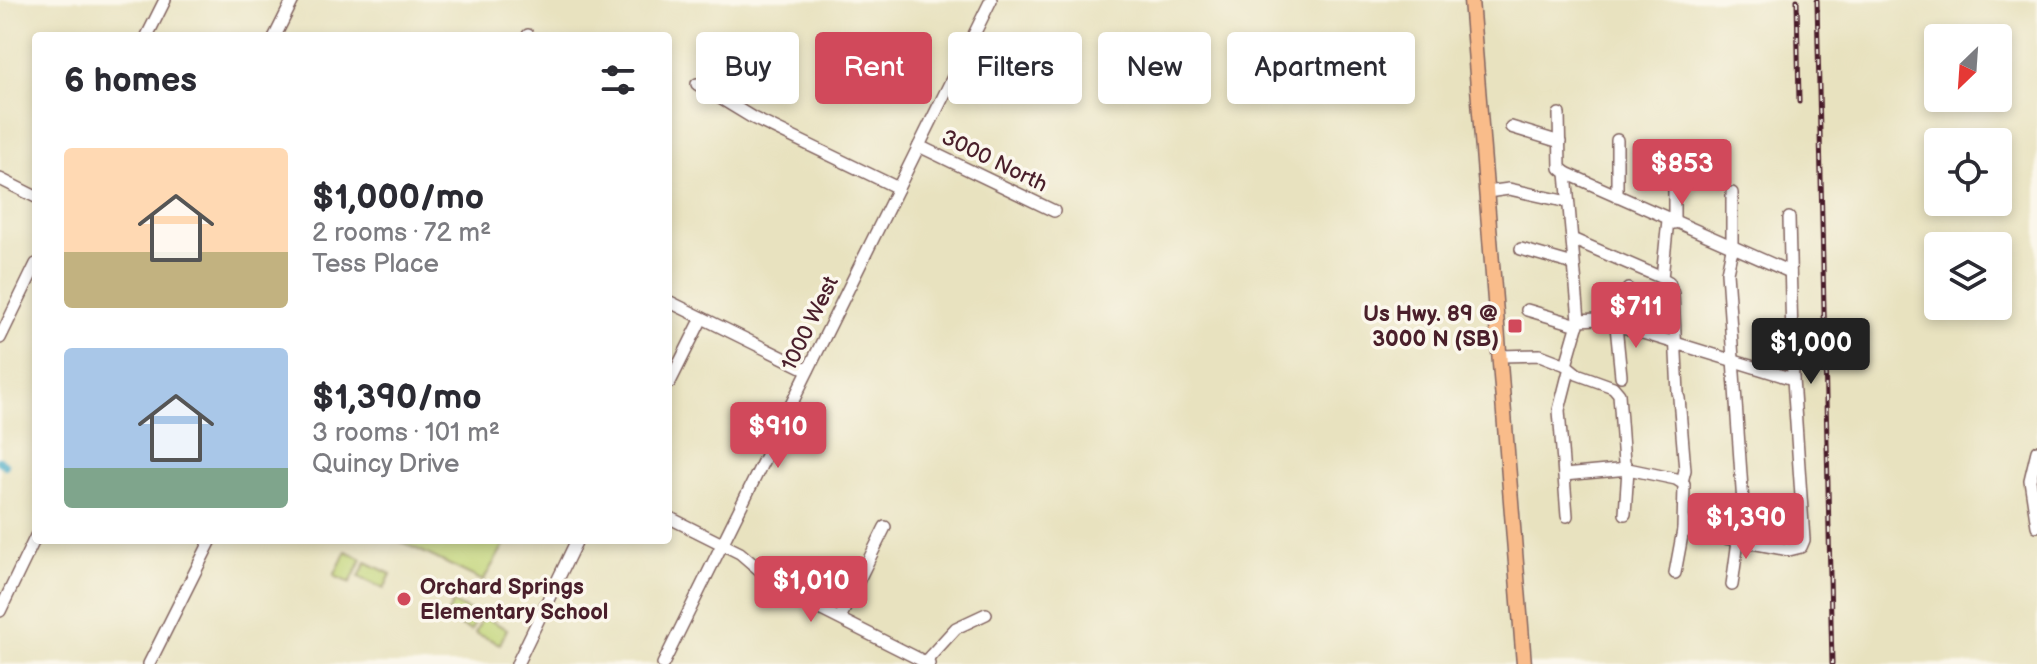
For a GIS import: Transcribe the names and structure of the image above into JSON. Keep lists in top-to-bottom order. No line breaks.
{"streets":{"street":["3000 North","1000 West"]},"crossings":[["3000 North","1000 West"]],"places":{"transit":["Us Hwy. 89 @ 3000 N (SB)"],"other":["Orchard Springs Elementary School"]},"north":"bottom left","page":{"chip":["Buy","Rent","Filters","New","Apartment"],"heading":"6 homes","list":[{"name":"$1,000/mo","note":"2 rooms · 72 m² · Tess Place"},{"name":"$1,390/mo","note":"3 rooms · 101 m² · Quincy Drive"}],"price":["$853","$711","$1,000","$910","$1,390","$1,010"]}}
